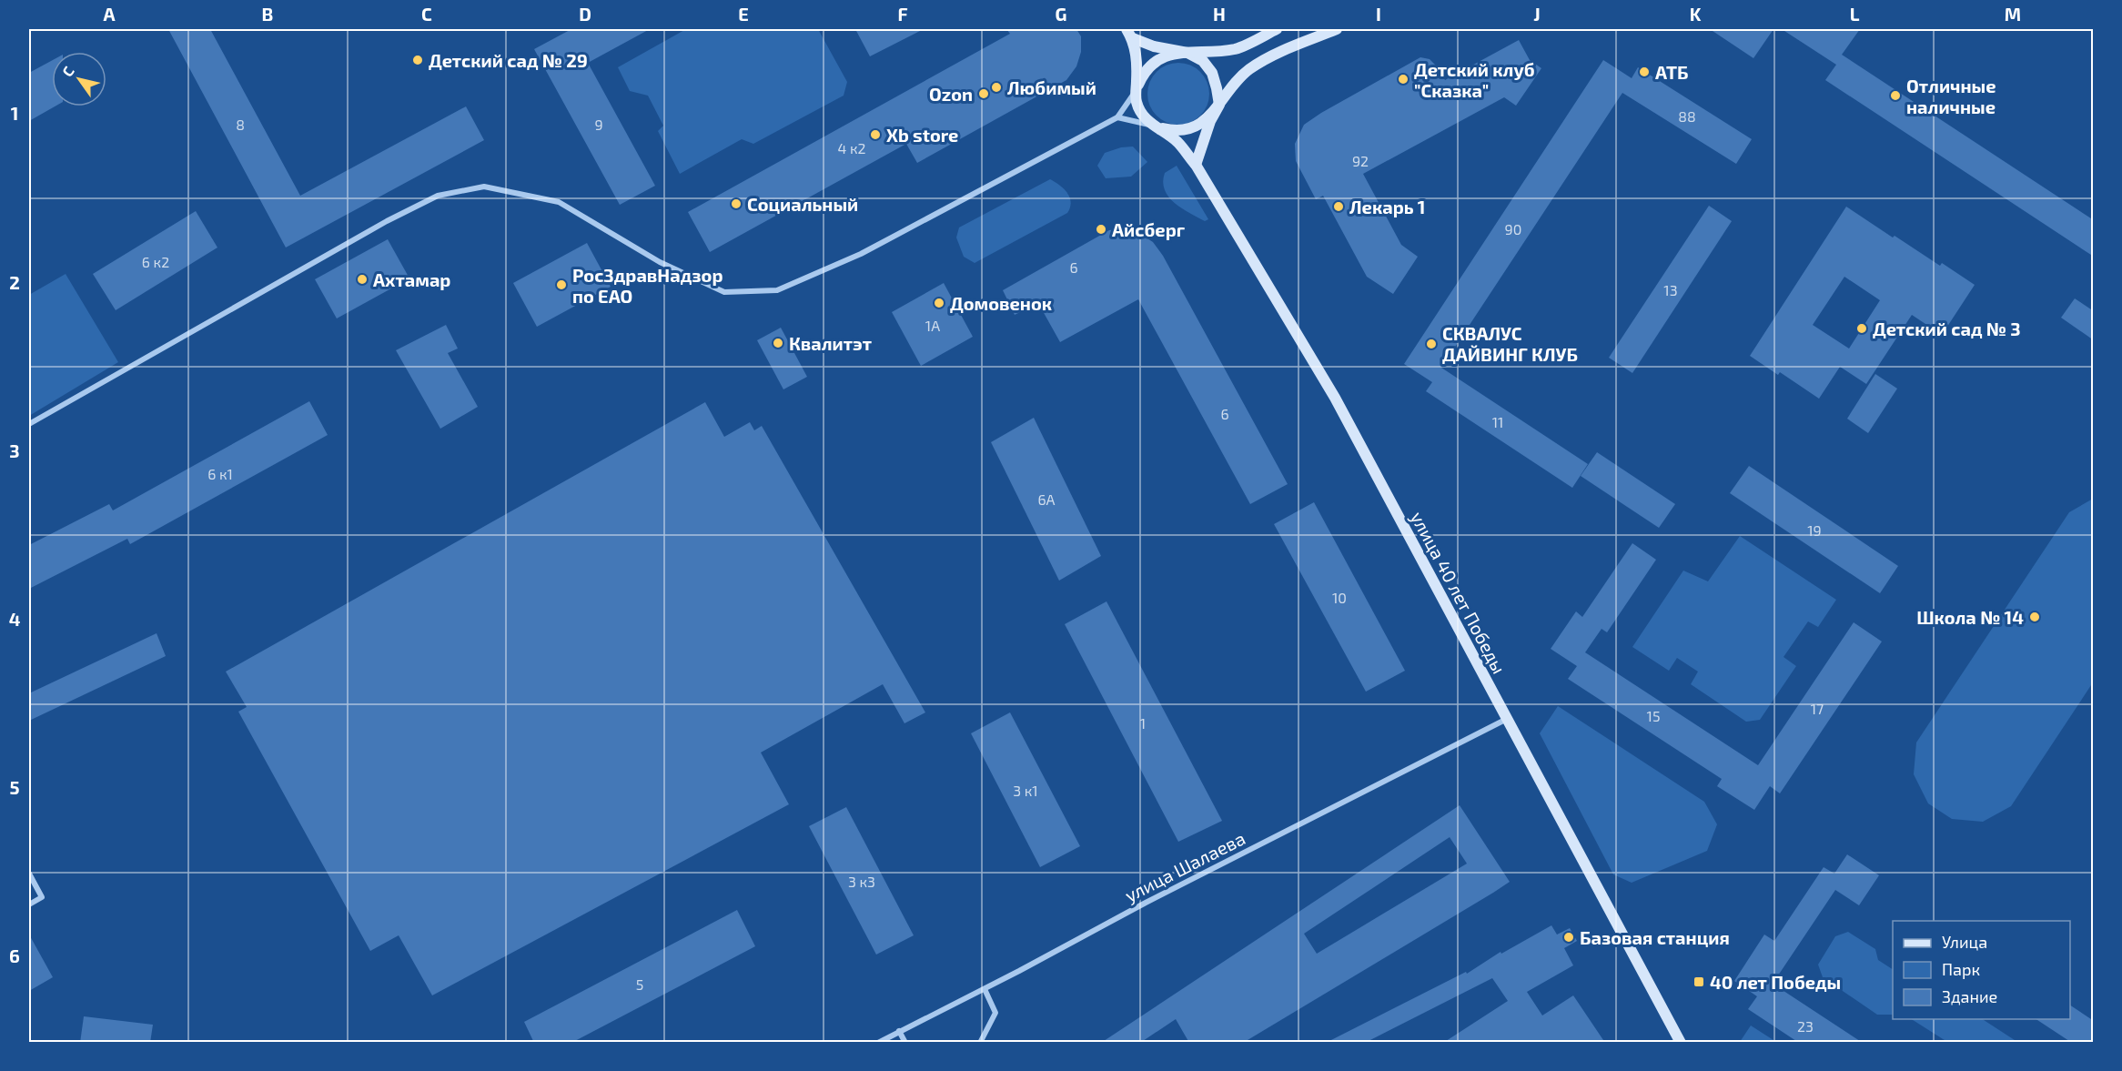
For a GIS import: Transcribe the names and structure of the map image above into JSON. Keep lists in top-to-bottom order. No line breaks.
{"streets":{"main road":["улица 40 лет Победы"],"street":["улица Шалаева"]},"crossings":[["улица 40 лет Победы","улица Шалаева"]],"places":{"other":["Детский сад № 29","АТБ","Детский клуб \"Сказка\"","Любимый","Ozon","Отличные наличные","Xb store","Социальный","Лекарь 1","Айсберг","Ахтамар","РосЗдравНадзор по ЕАО","Домовенок","Детский сад № 3","Квалитэт","СКВАЛУС ДАЙВИНГ КЛУБ","Школа № 14","Базовая станция"],"transit":["40 лет Победы"]},"house_numbers":["88","8","9","4 к2","92","90","6 к2","6","13","1А","6","11","6 к1","6А","19","10","17","15","1","3 к1","3 к3","5","23"],"legend":["Улица","Парк","Здание"],"north":"top left","grid":{"columns":["A","B","C","D","E","F","G","H","I","J","K","L","M"],"rows":["1","2","3","4","5","6"]}}
